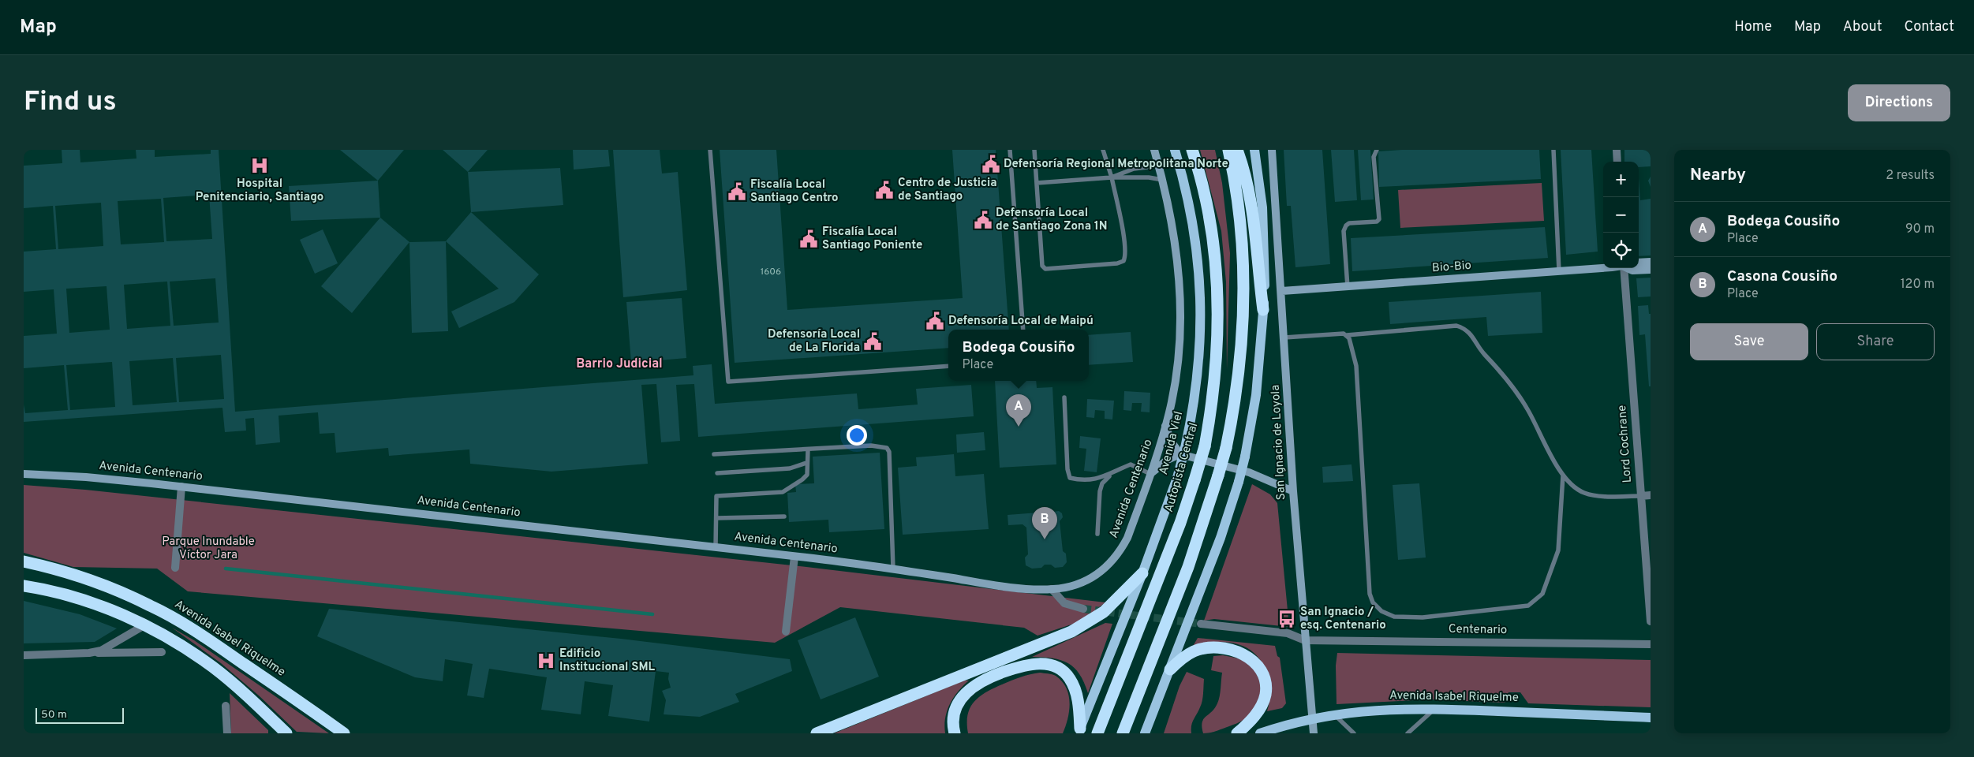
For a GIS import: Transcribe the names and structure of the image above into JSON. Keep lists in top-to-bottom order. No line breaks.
{"streets":{"highway":["Autopista Central","Avenida Isabel Riquelme"],"main road":["Avenida Viel"],"street":["Bio-Bio","San Ignacio de Loyola","Lord Cochrane","Avenida Centenario","Centenario"]},"crossings":[["Bio-Bio","San Ignacio de Loyola"],["San Ignacio de Loyola","Centenario"],["San Ignacio de Loyola","Avenida Isabel Riquelme"]],"districts":["Barrio Judicial"],"parks":["Parque Inundable Víctor Jara"],"places":{"public building":["Defensoría Regional Metropolitana Norte","Centro de Justicia de Santiago","Fiscalía Local Santiago Centro","Defensoría Local de Santiago Zona 1N","Fiscalía Local Santiago Poniente","Defensoría Local de Maipú","Defensoría Local de La Florida"],"hospital":["Hospital Penitenciario, Santiago","Edificio Institucional SML"],"bus stop":["San Ignacio / esq. Centenario"]},"house_numbers":["1606"],"scale_bar":"50 m","page":{"header":"Map","nav":["Home","Map","About","Contact"],"buttons":["Directions",["Save","Share"]],"title":"Find us","heading":["Nearby","2 results"],"map_buttons":["+","−"],"list":[{"mark":"A","name":"Bodega Cousiño","note":"Place","value":"90 m"},{"mark":"B","name":"Casona Cousiño","note":"Place","value":"120 m"}],"popup":["Bodega Cousiño","Place"],"pins":["A","B"],"scale":"50 m"}}
